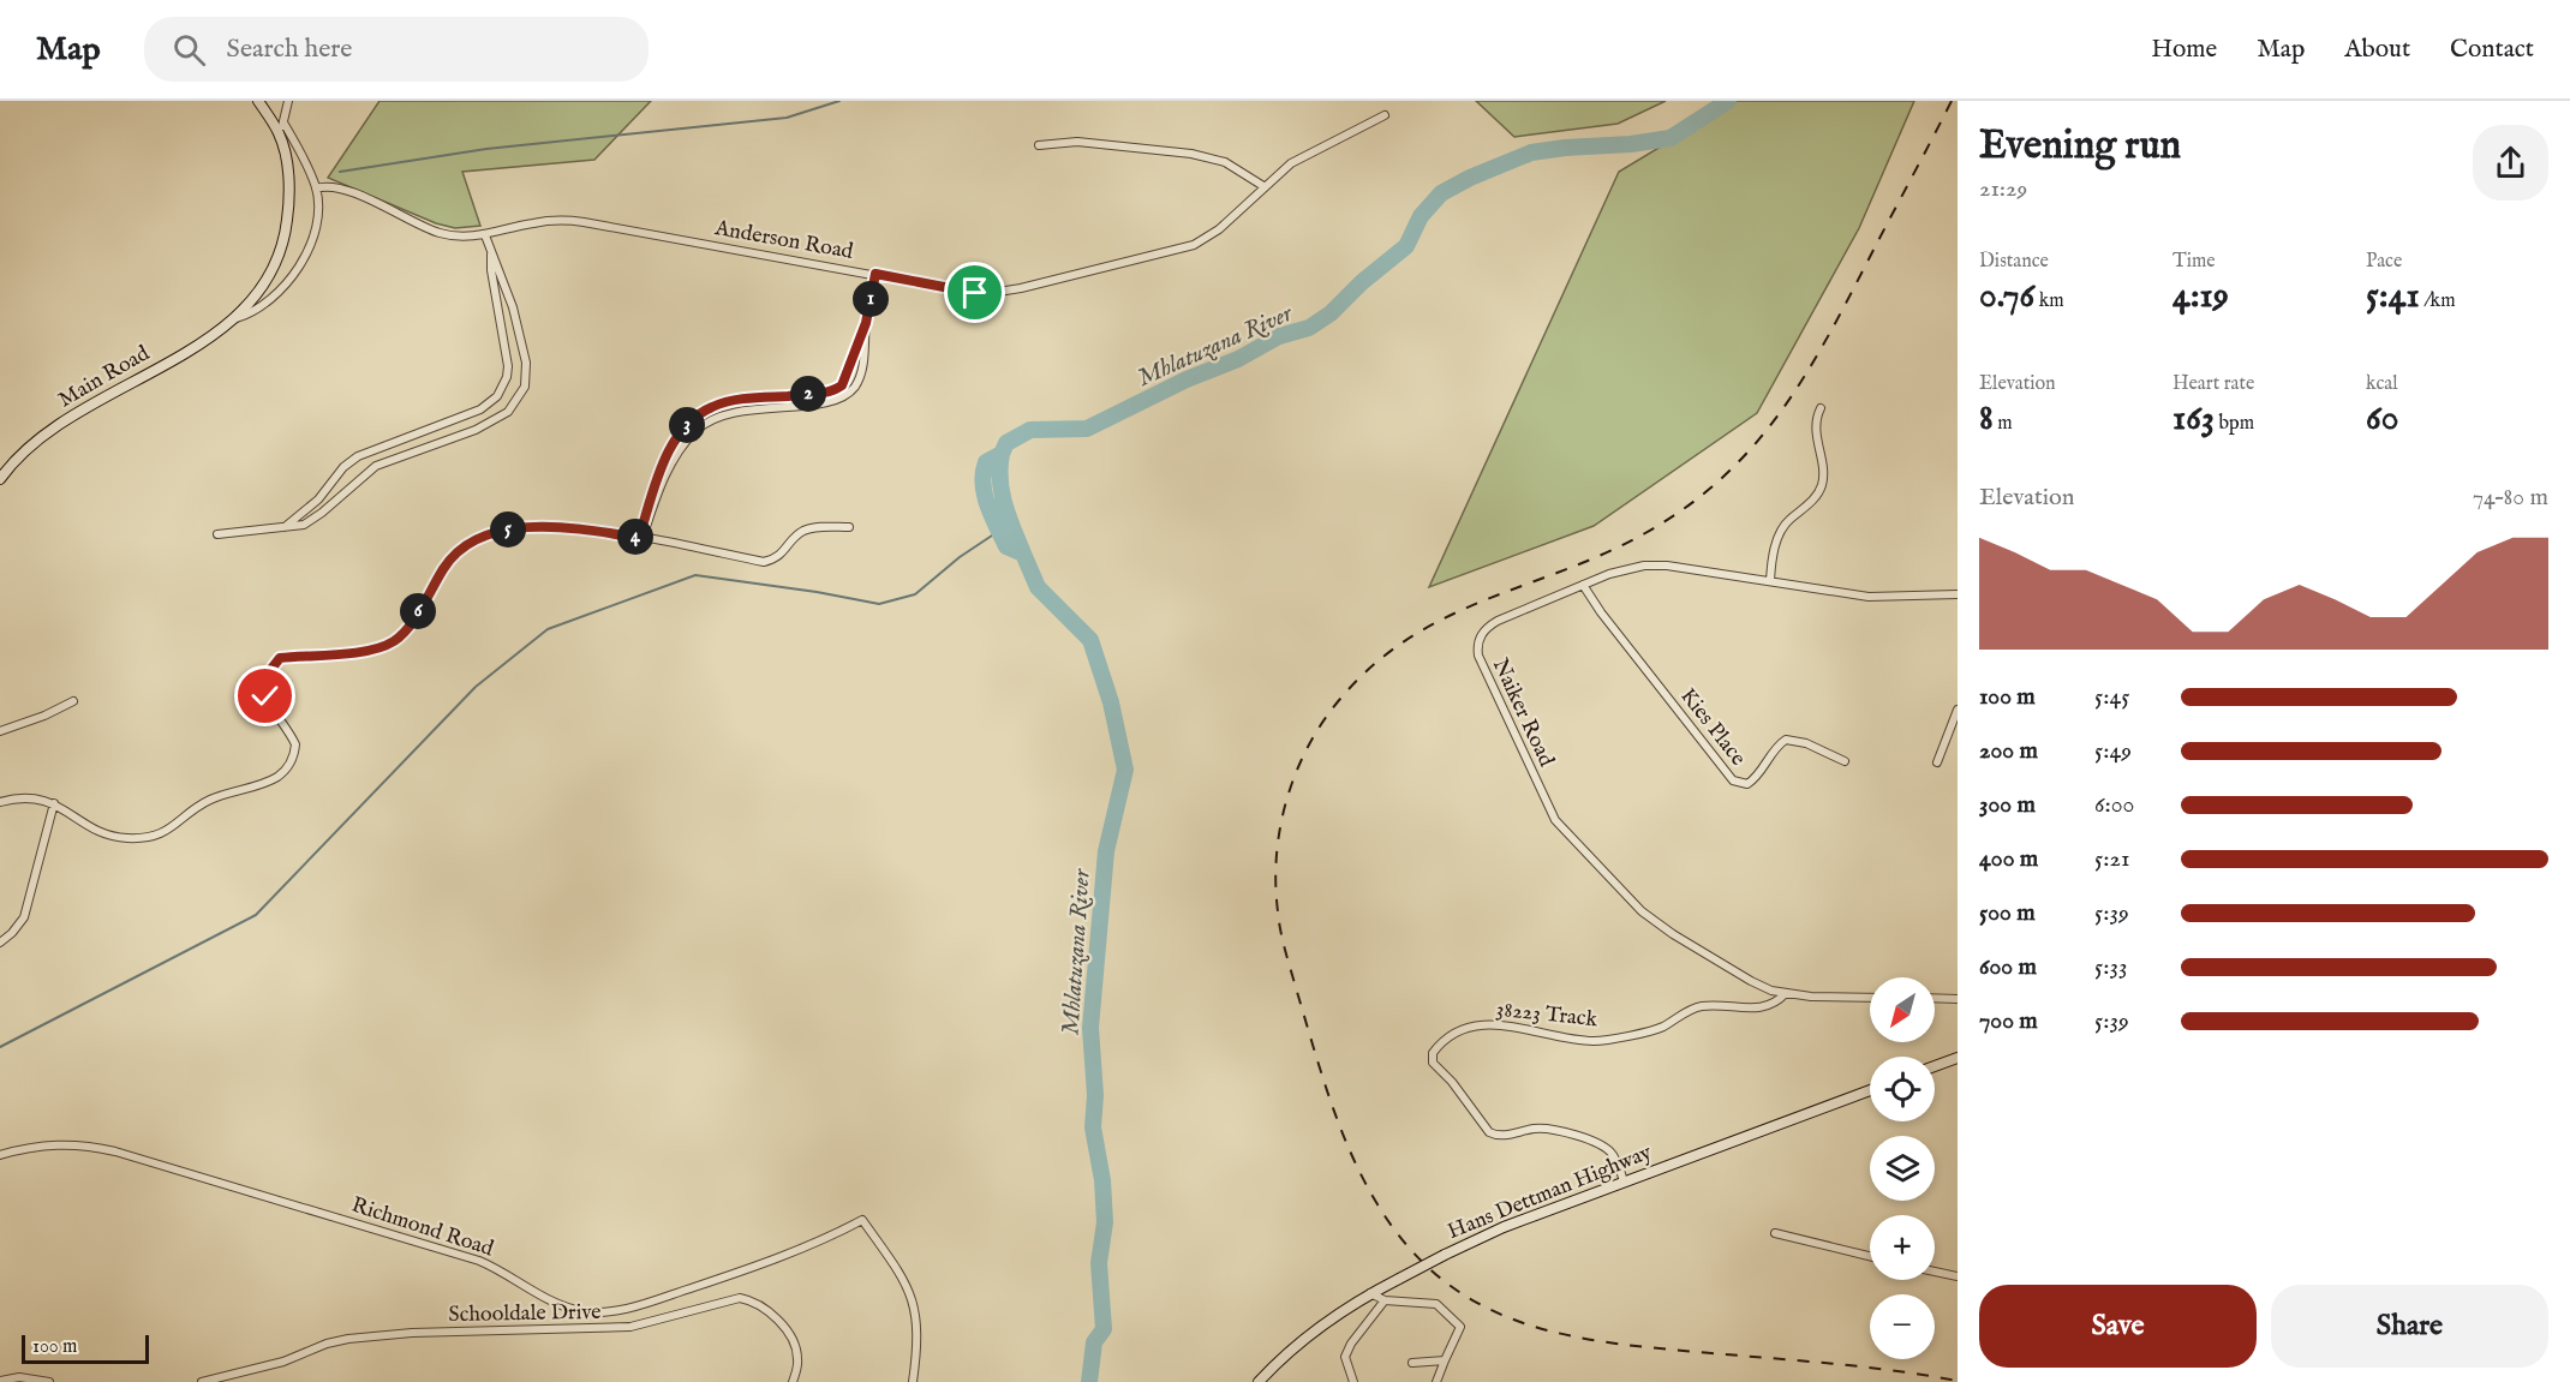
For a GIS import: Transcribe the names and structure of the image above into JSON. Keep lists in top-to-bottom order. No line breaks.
{"streets":{"street":["Anderson Road","Main Road","Naiker Road","Kies Place","38223 Track","Hans Dettman Highway","Richmond Road","Schooldale Drive"]},"crossings":[["Anderson Road","Main Road"],["Naiker Road","Kies Place"],["Naiker Road","38223 Track"],["38223 Track","Hans Dettman Highway"]],"water":["Mhlatuzana River"],"scale_bar":"100 m","north":"bottom left","page":{"header":"Map","search":"Search here","nav":["Home","Map","About","Contact"],"heading":["Evening run","21:29"],"stats":[["Distance","0.76 km"],["Time","4:19"],["Pace","5:41 /km"],["Elevation","8 m"],["Heart rate","163 bpm"],["kcal","60"]],"pins":["1","2","3","5","4","6"],"chart":["Elevation","74–80 m"],"list":[{"name":"100 m","note":"5:45"},{"name":"200 m","note":"5:49"},{"name":"300 m","note":"6:00"},{"name":"400 m","note":"5:21"},{"name":"500 m","note":"5:39"},{"name":"600 m","note":"5:33"},{"name":"700 m","note":"5:39"}],"map_buttons":["+","−"],"buttons":["Save","Share"],"scale":"100 m"}}
